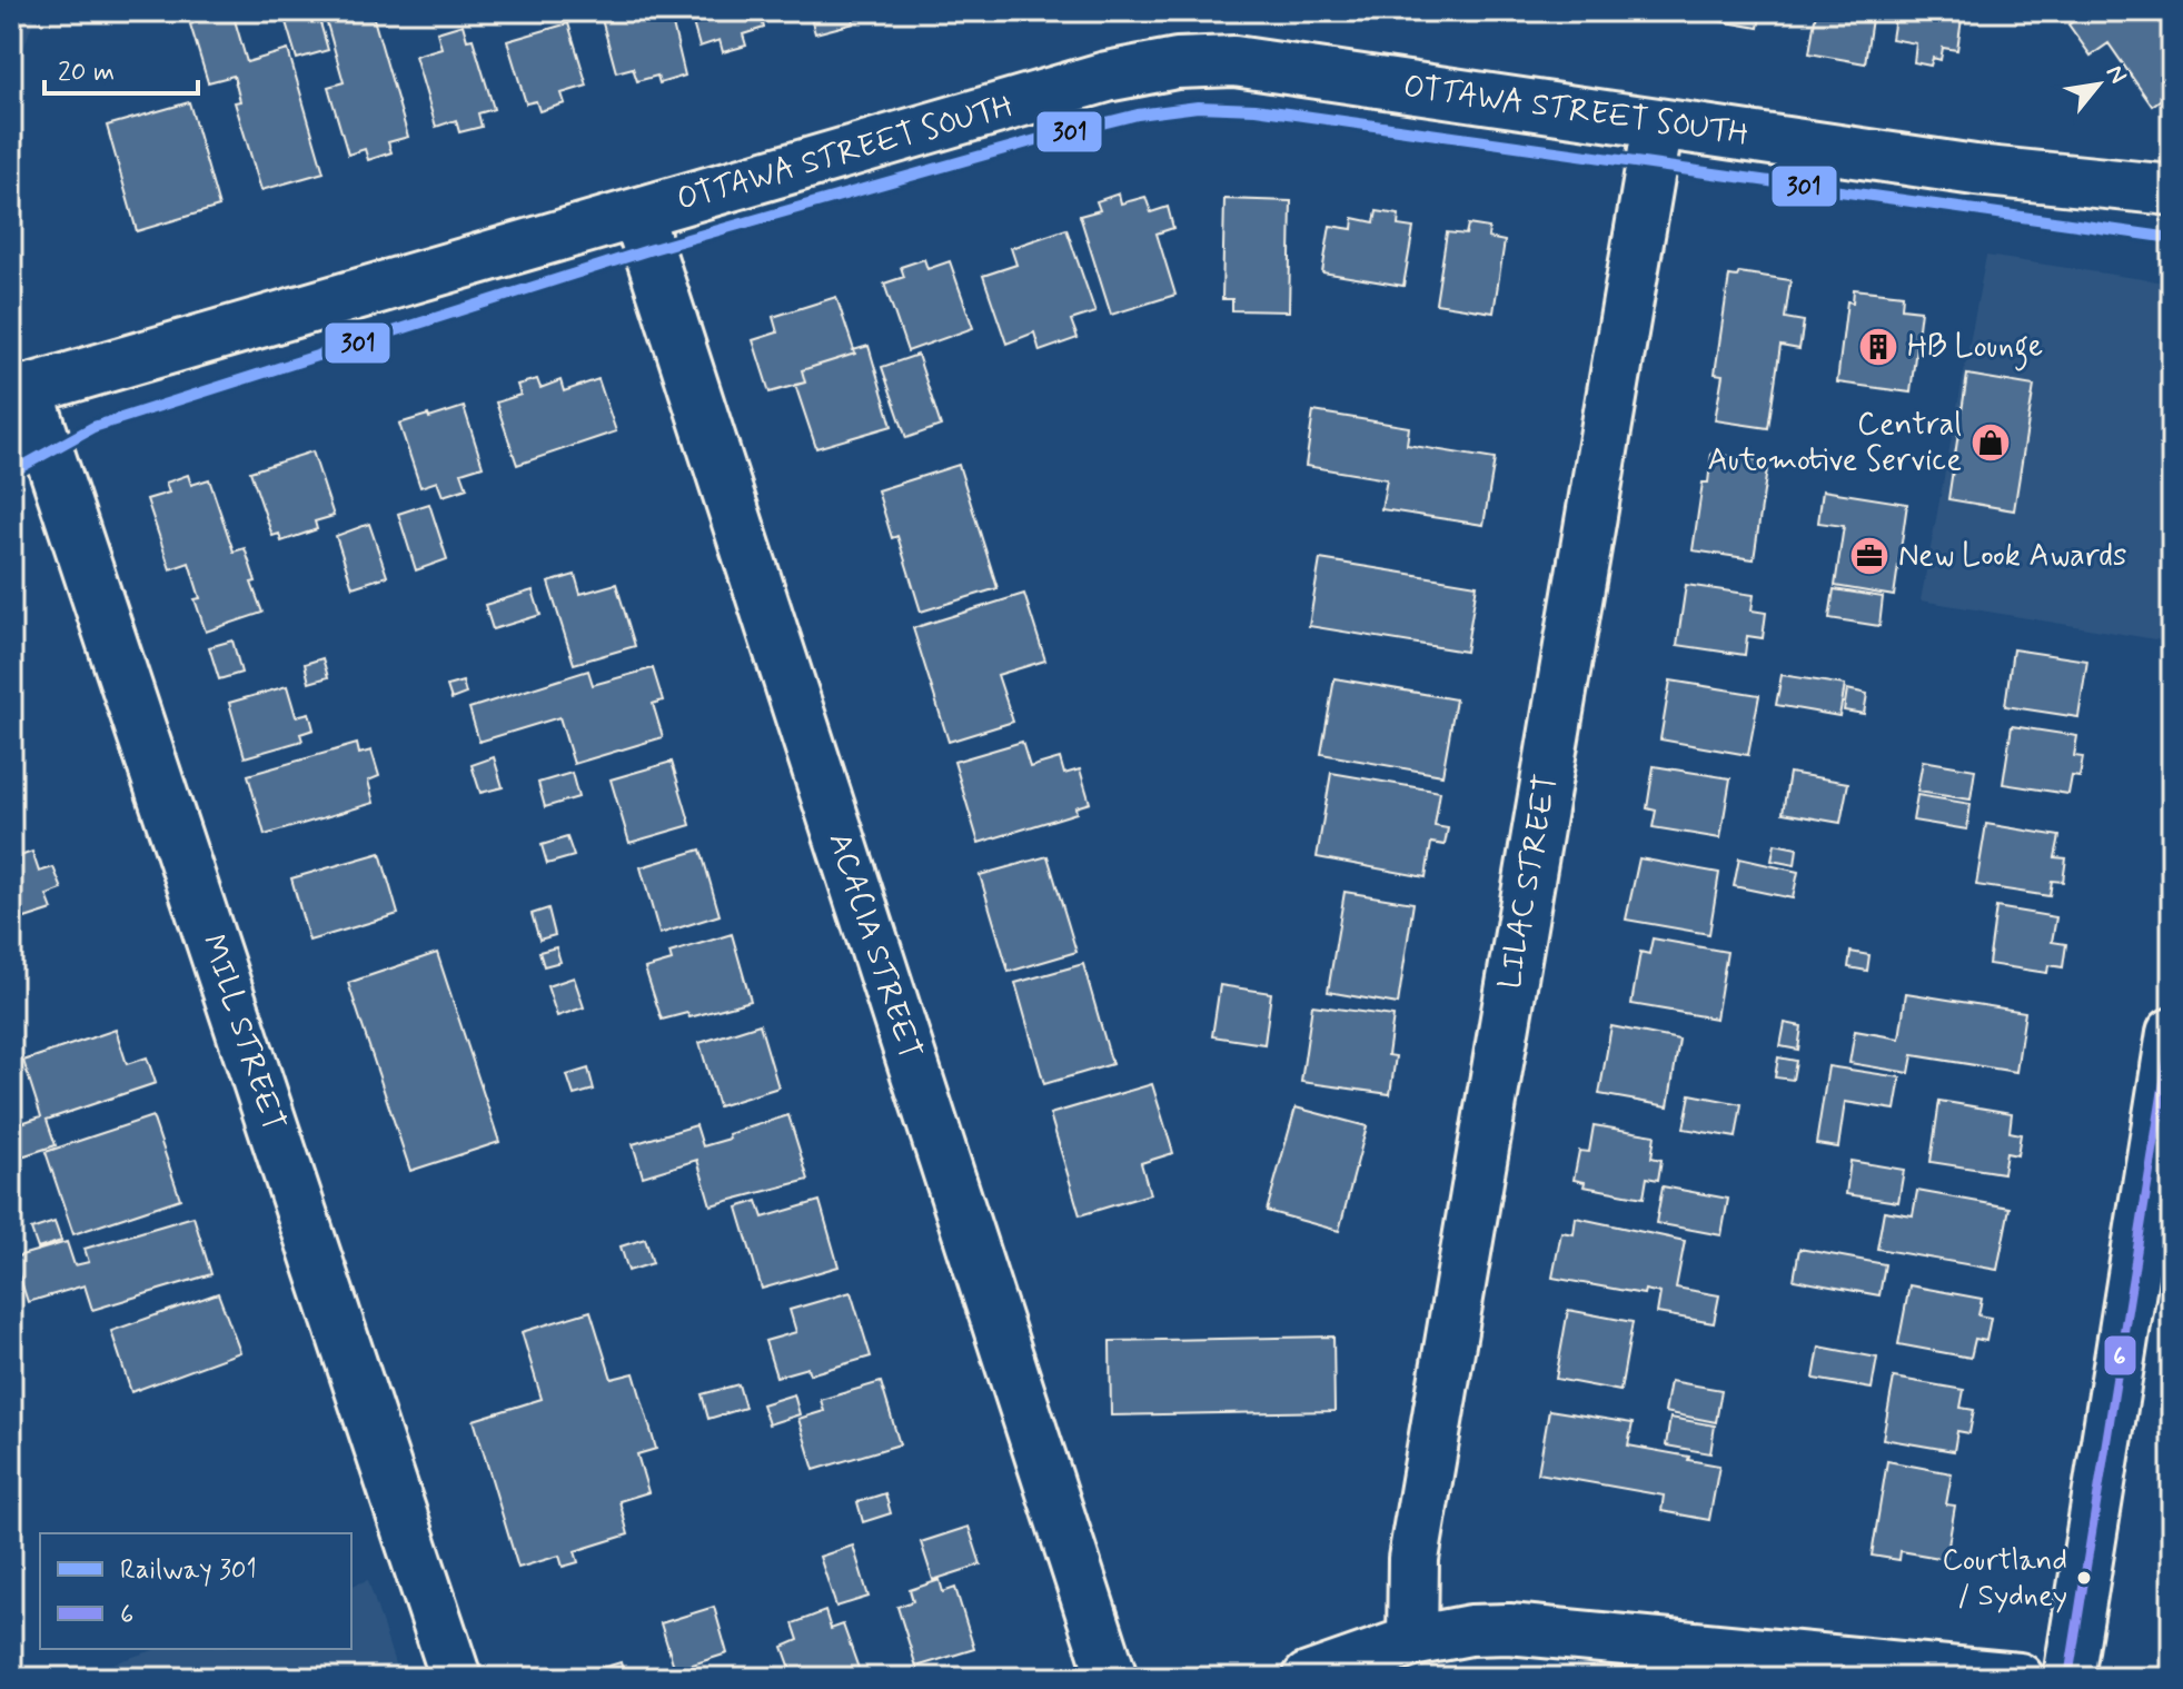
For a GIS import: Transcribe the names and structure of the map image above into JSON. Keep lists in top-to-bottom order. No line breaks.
{"streets":{"street":["OTTAWA STREET SOUTH","LILAC STREET","ACACIA STREET","MILL STREET"]},"crossings":[["OTTAWA STREET SOUTH","LILAC STREET"],["OTTAWA STREET SOUTH","ACACIA STREET"],["OTTAWA STREET SOUTH","MILL STREET"]],"places":{"building":["HB Lounge"],"shop":["Central Automotive Service"],"office":["New Look Awards"],"other":["Courtland / Sydney"]},"lines":["rail line 301","transit line 6"],"legend":["Railway 301","6"],"scale_bar":"20 m","north":"top right"}
